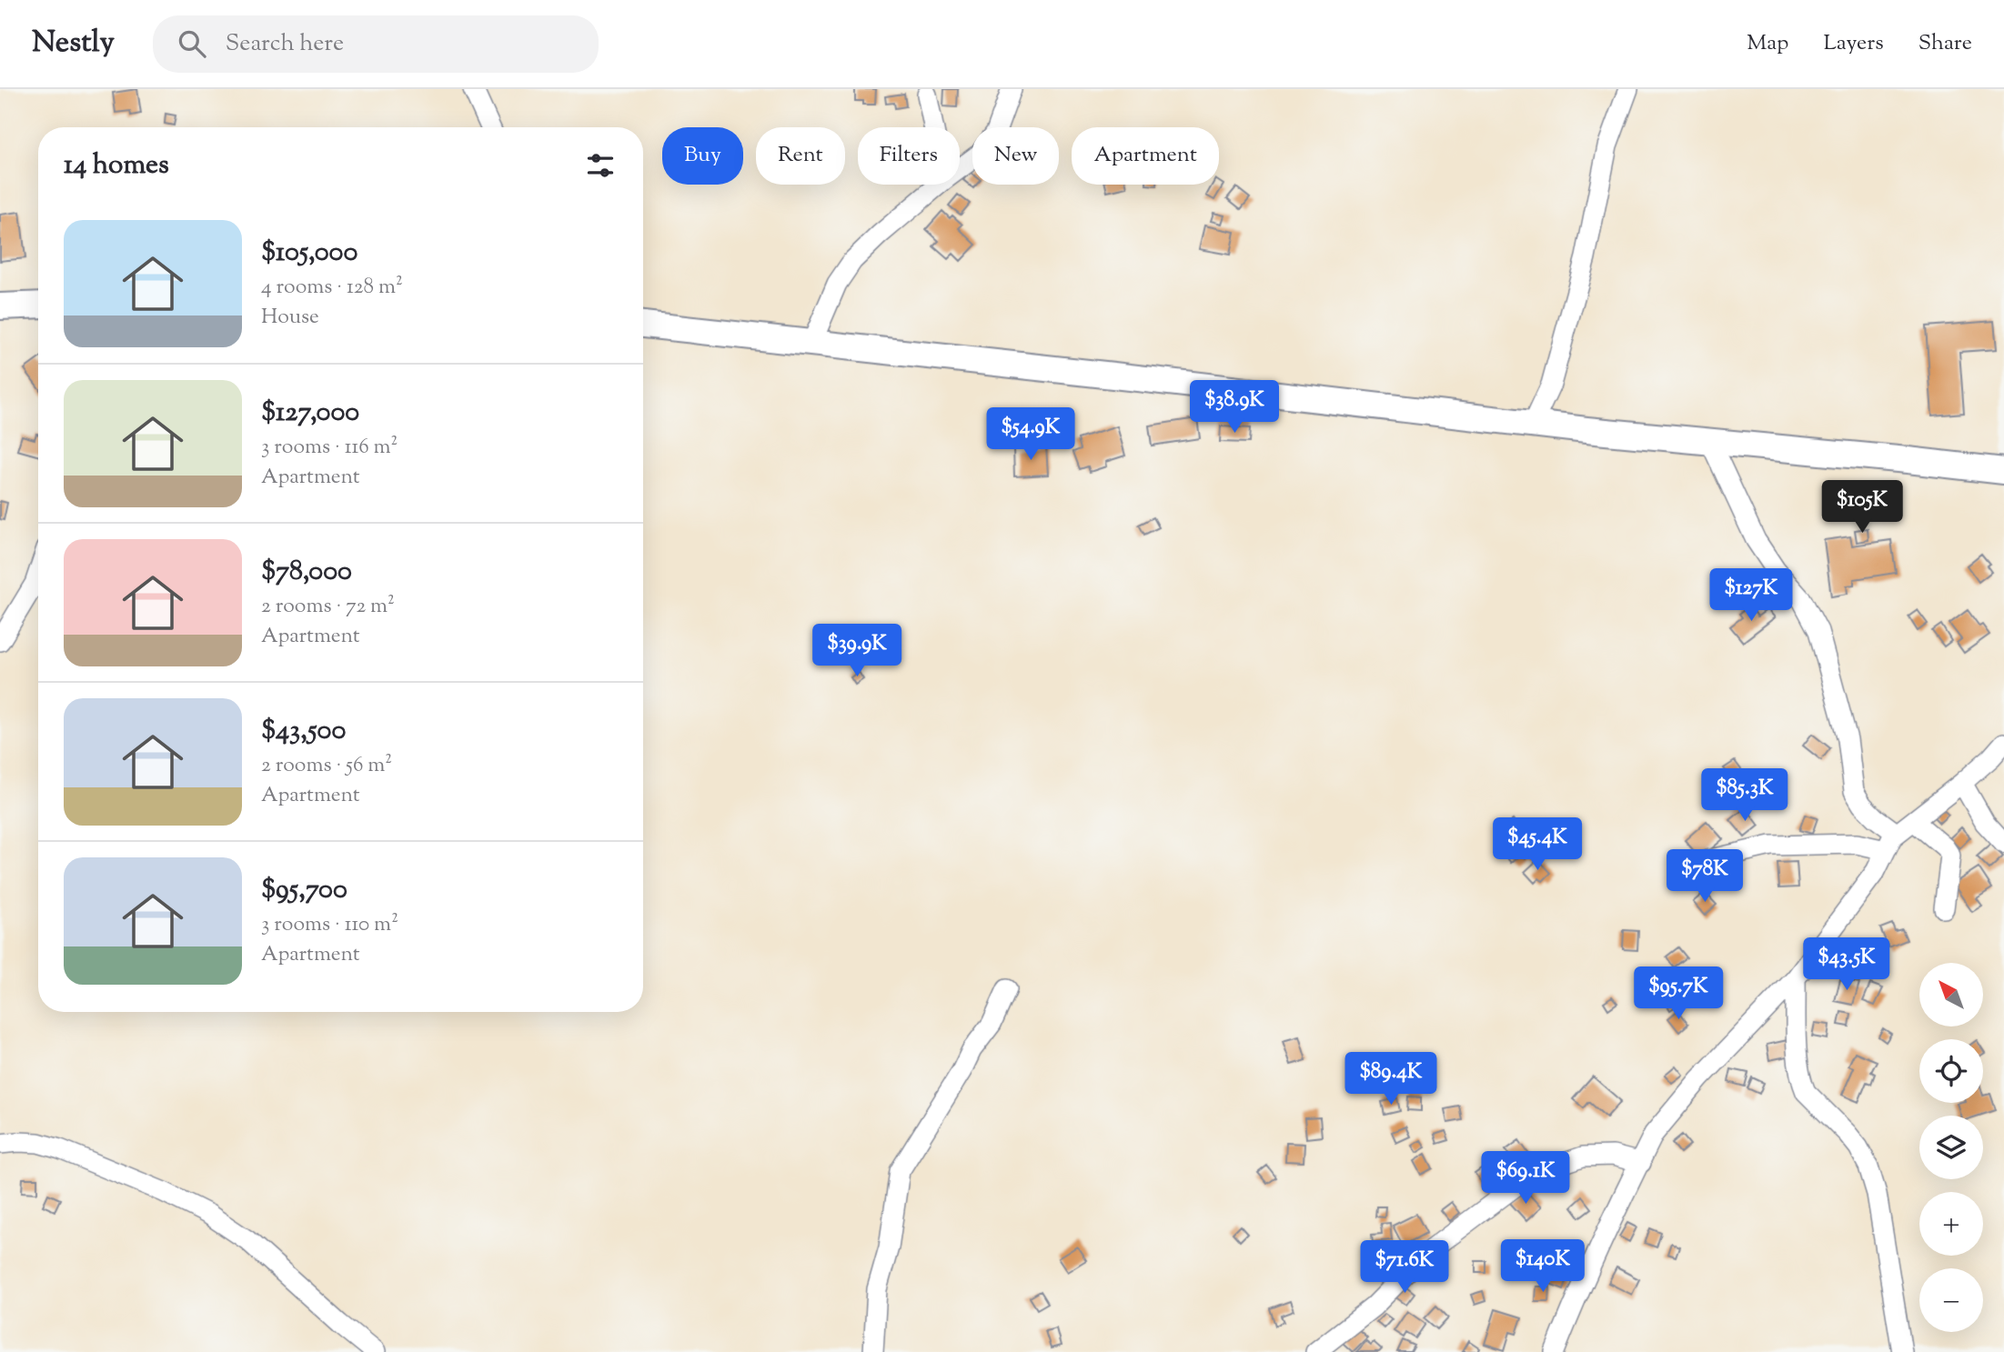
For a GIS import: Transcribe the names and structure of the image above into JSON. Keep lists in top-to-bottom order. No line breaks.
{"north":"top left","page":{"header":"Nestly","search":"Search here","nav":["Map","Layers","Share"],"chip":["Buy","Rent","Filters","New","Apartment"],"heading":"14 homes","list":[{"name":"$105,000","note":"4 rooms · 128 m² · House"},{"name":"$127,000","note":"3 rooms · 116 m² · Apartment"},{"name":"$78,000","note":"2 rooms · 72 m² · Apartment"},{"name":"$43,500","note":"2 rooms · 56 m² · Apartment"},{"name":"$95,700","note":"3 rooms · 110 m² · Apartment"}],"price":["$38.9K","$54.9K","$105K","$127K","$39.9K","$85.3K","$45.4K","$78K","$43.5K","$95.7K","$89.4K","$69.1K","$140K","$71.6K"],"map_buttons":["+","−"]}}
